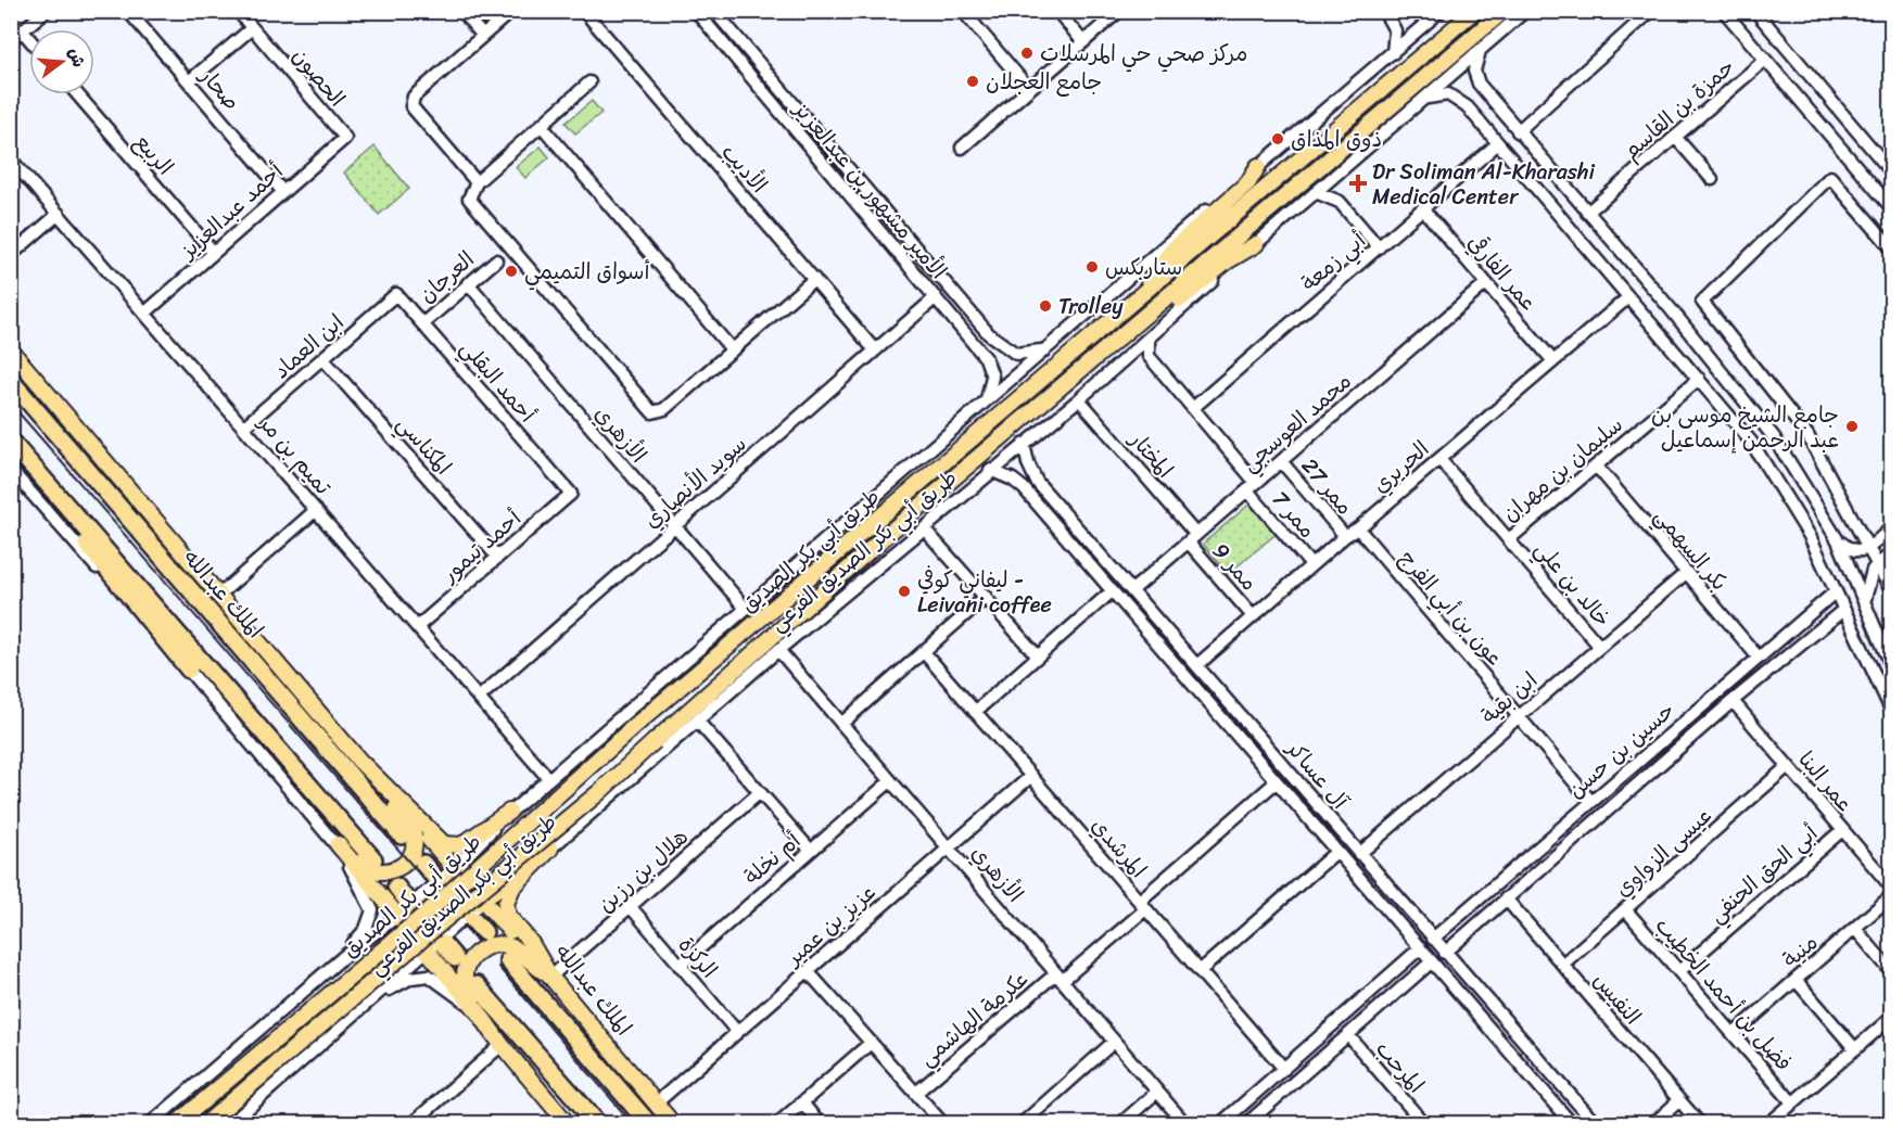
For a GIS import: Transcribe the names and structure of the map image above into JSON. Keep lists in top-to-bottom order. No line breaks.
{"streets":{"highway":["الملك عبدالله"],"main road":["طريق أبي بكر الصديق","طريق أبي بكر الصديق الفرعي"],"street":["الحصون","صحار","حمزة بن القاسم","الربيع","الأديب","الأمير مشهور بن عبدالعزيز","أحمد عبدالعزيز","أبي زمعة","عمر الفارقي","العرجان","ابن العماد","أحمد البقلي","محمد العوسجي","الأزهري","المكناسي","تميم بن مر","المختار","الحريري","سليمان بن مهران","سويد الأنصاري","ممر 27","ممر 7","أحمد تيمور","بكر السهمي","ممر 9","خالد بن علي","عون بن أبي الفرج","ابن بقية","حسين بن حسن","آل عساكر","عمر البنا","المرشدي","عيسى الزواوي","أم نخلة","هلال بن رزين","أبي الحق الحنفي","عزيز بن عمير","منية","الركزة","فضل بن أحمد الخطيب","النفيس","عكرمة الهاشمي","المرحب"]},"crossings":[["الحصون","أحمد عبدالعزيز"],["صحار","أحمد عبدالعزيز"],["الربيع","أحمد عبدالعزيز"],["الأديب","سويد الأنصاري"],["الأمير مشهور بن عبدالعزيز","سويد الأنصاري"],["الأمير مشهور بن عبدالعزيز","طريق أبي بكر الصديق الفرعي"],["أحمد عبدالعزيز","تميم بن مر"],["أبي زمعة","عمر الفارقي"],["أبي زمعة","ممر 7"],["عمر الفارقي","محمد العوسجي"],["عمر الفارقي","الحريري"],["العرجان","أحمد البقلي"],["العرجان","الأزهري"],["ابن العماد","أحمد البقلي"],["ابن العماد","المكناسي"],["ابن العماد","تميم بن مر"],["أحمد البقلي","أحمد تيمور"],["محمد العوسجي","المختار"],["محمد العوسجي","ممر 27"],["محمد العوسجي","ممر 7"],["محمد العوسجي","ممر 9"],["محمد العوسجي","آل عساكر"],["الأزهري","سويد الأنصاري"],["الأزهري","طريق أبي بكر الصديق الفرعي"],["الأزهري","أم نخلة"],["الأزهري","عزيز بن عمير"],["الأزهري","عكرمة الهاشمي"],["المكناسي","أحمد تيمور"],["تميم بن مر","سويد الأنصاري"],["تميم بن مر","أحمد تيمور"],["تميم بن مر","طريق أبي بكر الصديق الفرعي"],["المختار","طريق أبي بكر الصديق الفرعي"],["المختار","ممر 9"],["الحريري","ممر 27"],["الحريري","ممر 7"],["الحريري","ممر 9"],["الحريري","خالد بن علي"],["الحريري","عون بن أبي الفرج"],["الحريري","آل عساكر"],["سليمان بن مهران","بكر السهمي"],["سليمان بن مهران","خالد بن علي"],["بكر السهمي","ابن بقية"],["بكر السهمي","حسين بن حسن"],["طريق أبي بكر الصديق الفرعي","الملك عبدالله"],["طريق أبي بكر الصديق الفرعي","آل عساكر"],["خالد بن علي","ابن بقية"],["الملك عبدالله","هلال بن رزين"],["الملك عبدالله","عزيز بن عمير"],["عون بن أبي الفرج","ابن بقية"],["عون بن أبي الفرج","حسين بن حسن"],["ابن بقية","آل عساكر"],["حسين بن حسن","آل عساكر"],["حسين بن حسن","عمر البنا"],["حسين بن حسن","النفيس"],["آل عساكر","عكرمة الهاشمي"],["عمر البنا","عيسى الزواوي"],["عمر البنا","أبي الحق الحنفي"],["عمر البنا","منية"],["المرشدي","عزيز بن عمير"],["المرشدي","عكرمة الهاشمي"],["عيسى الزواوي","فضل بن أحمد الخطيب"],["عيسى الزواوي","النفيس"],["أم نخلة","الركزة"],["هلال بن رزين","الركزة"],["أبي الحق الحنفي","فضل بن أحمد الخطيب"],["عزيز بن عمير","الركزة"],["منية","فضل بن أحمد الخطيب"]],"places":{"other":["مركز صحي حي المرسلات","جامع العجلان","ذوق المذاق","ستاربكس","أسواق التميمي","Trolley","جامع الشيخ موسى بن عبد الرحمن إسماعيل","ليفاني كوفي - Leivani coffee"],"health":["Dr Soliman Al-Kharashi Medical Center"]},"north":"right"}
